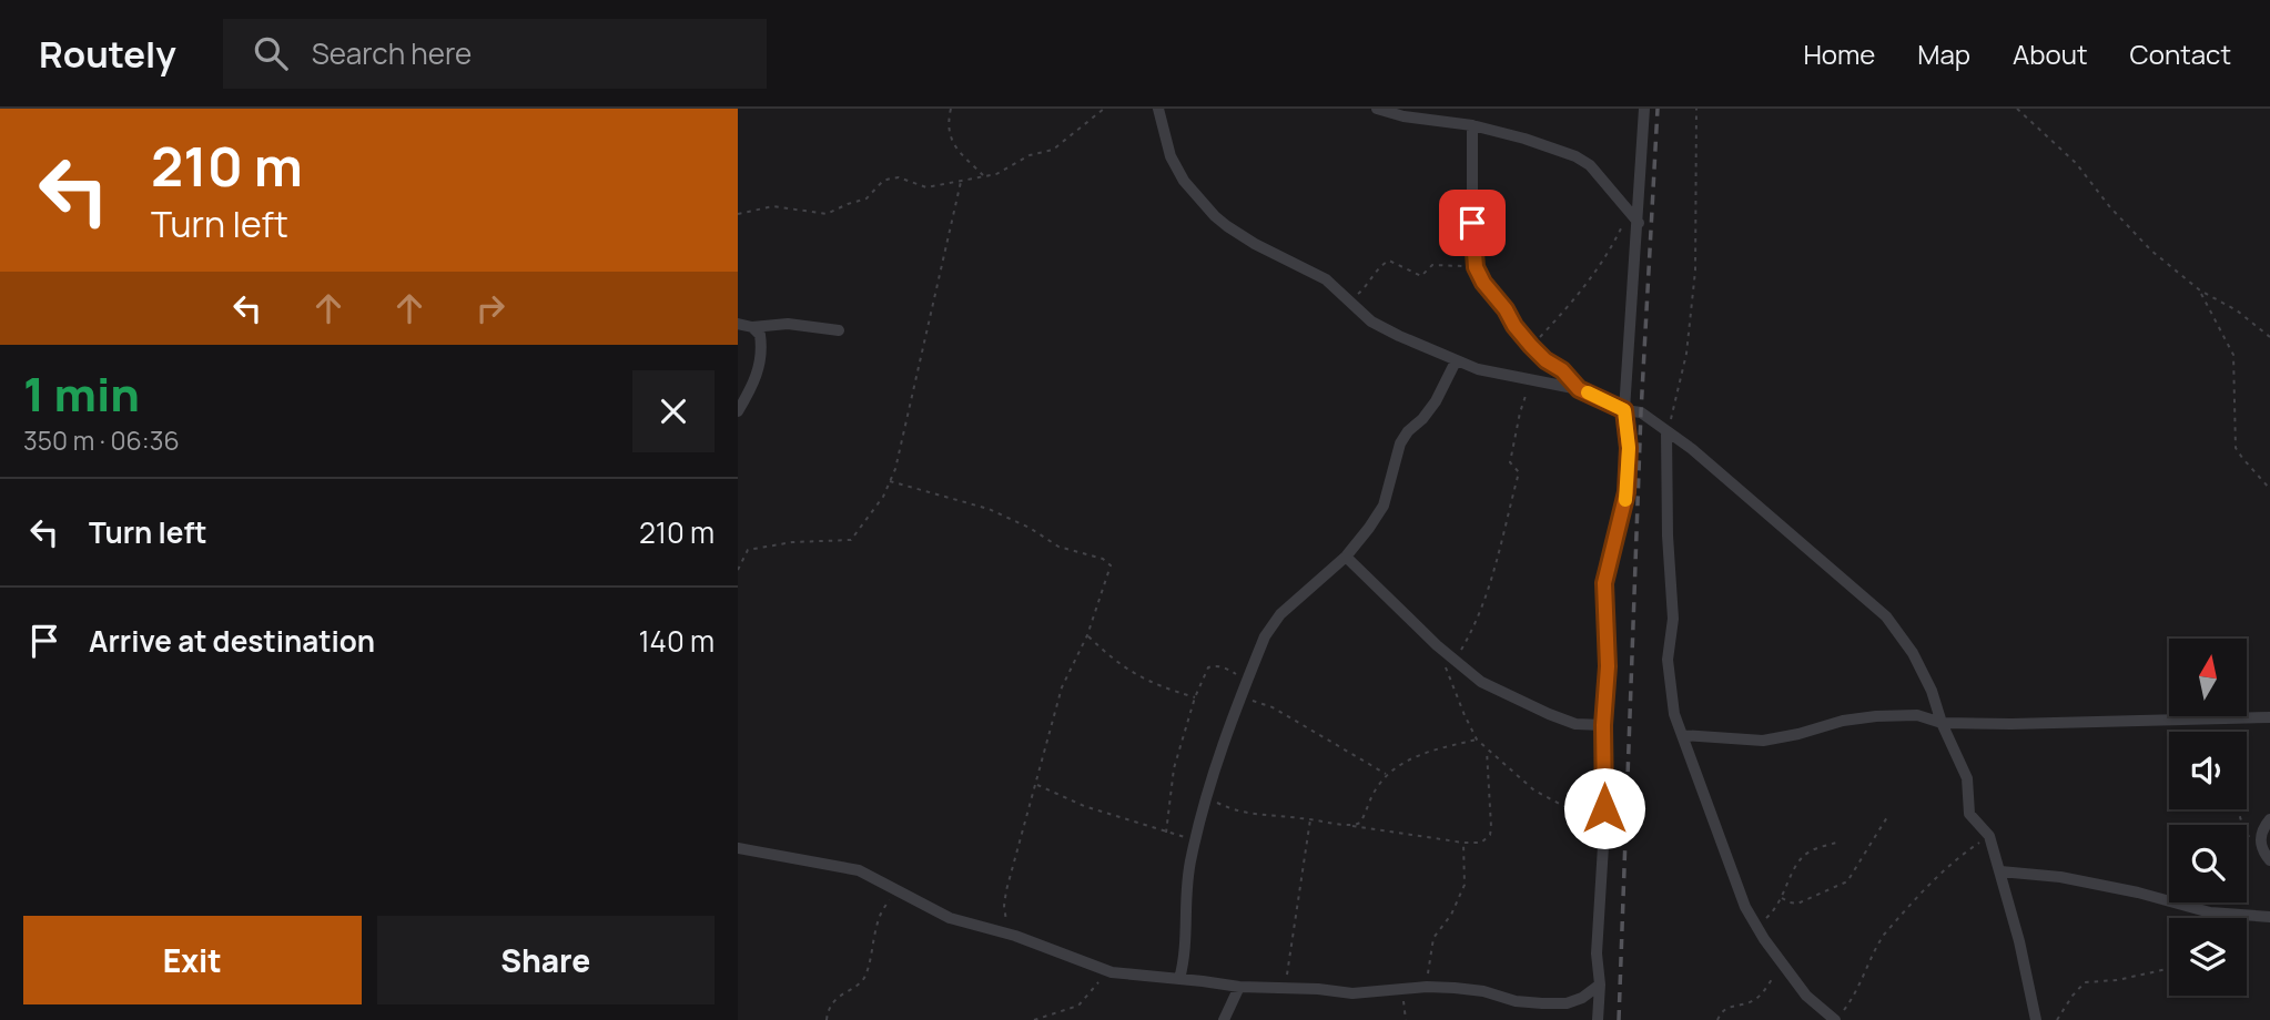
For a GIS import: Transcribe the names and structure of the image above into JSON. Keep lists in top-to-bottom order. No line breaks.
{"north":"top","page":{"header":"Routely","search":"Search here","nav":["Home","Map","About","Contact"],"turn":["210 m","Turn left"],"heading":["1 min","350 m · 06:36"],"list":[{"name":"Turn left","value":"210 m"},{"name":"Arrive at destination","value":"140 m"}],"buttons":["Exit","Share"]}}
